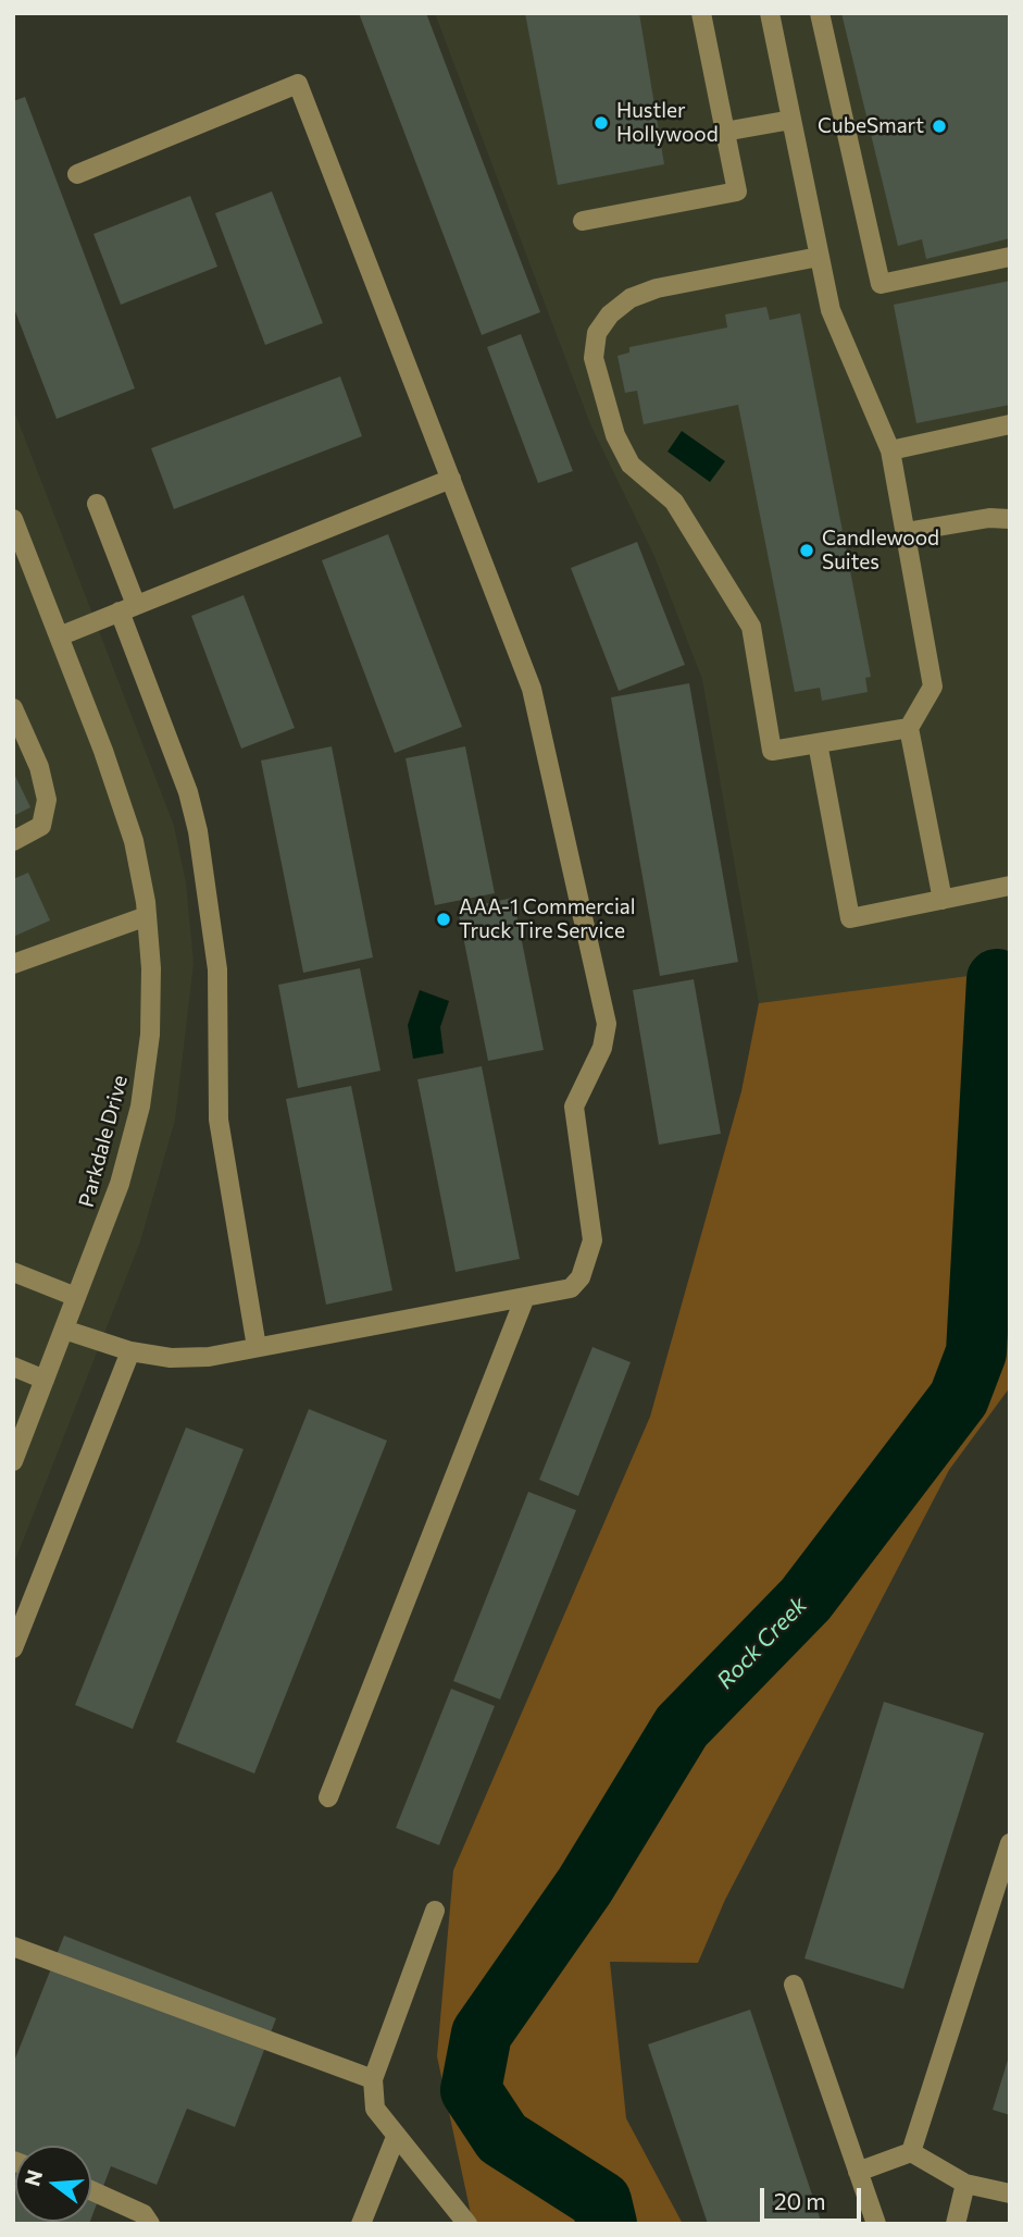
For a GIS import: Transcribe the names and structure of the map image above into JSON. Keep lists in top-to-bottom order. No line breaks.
{"streets":{"street":["Parkdale Drive"]},"water":["Rock Creek"],"places":["Hustler Hollywood","CubeSmart","Candlewood Suites","AAA-1 Commercial Truck Tire Service"],"scale_bar":"20 m","north":"left"}
